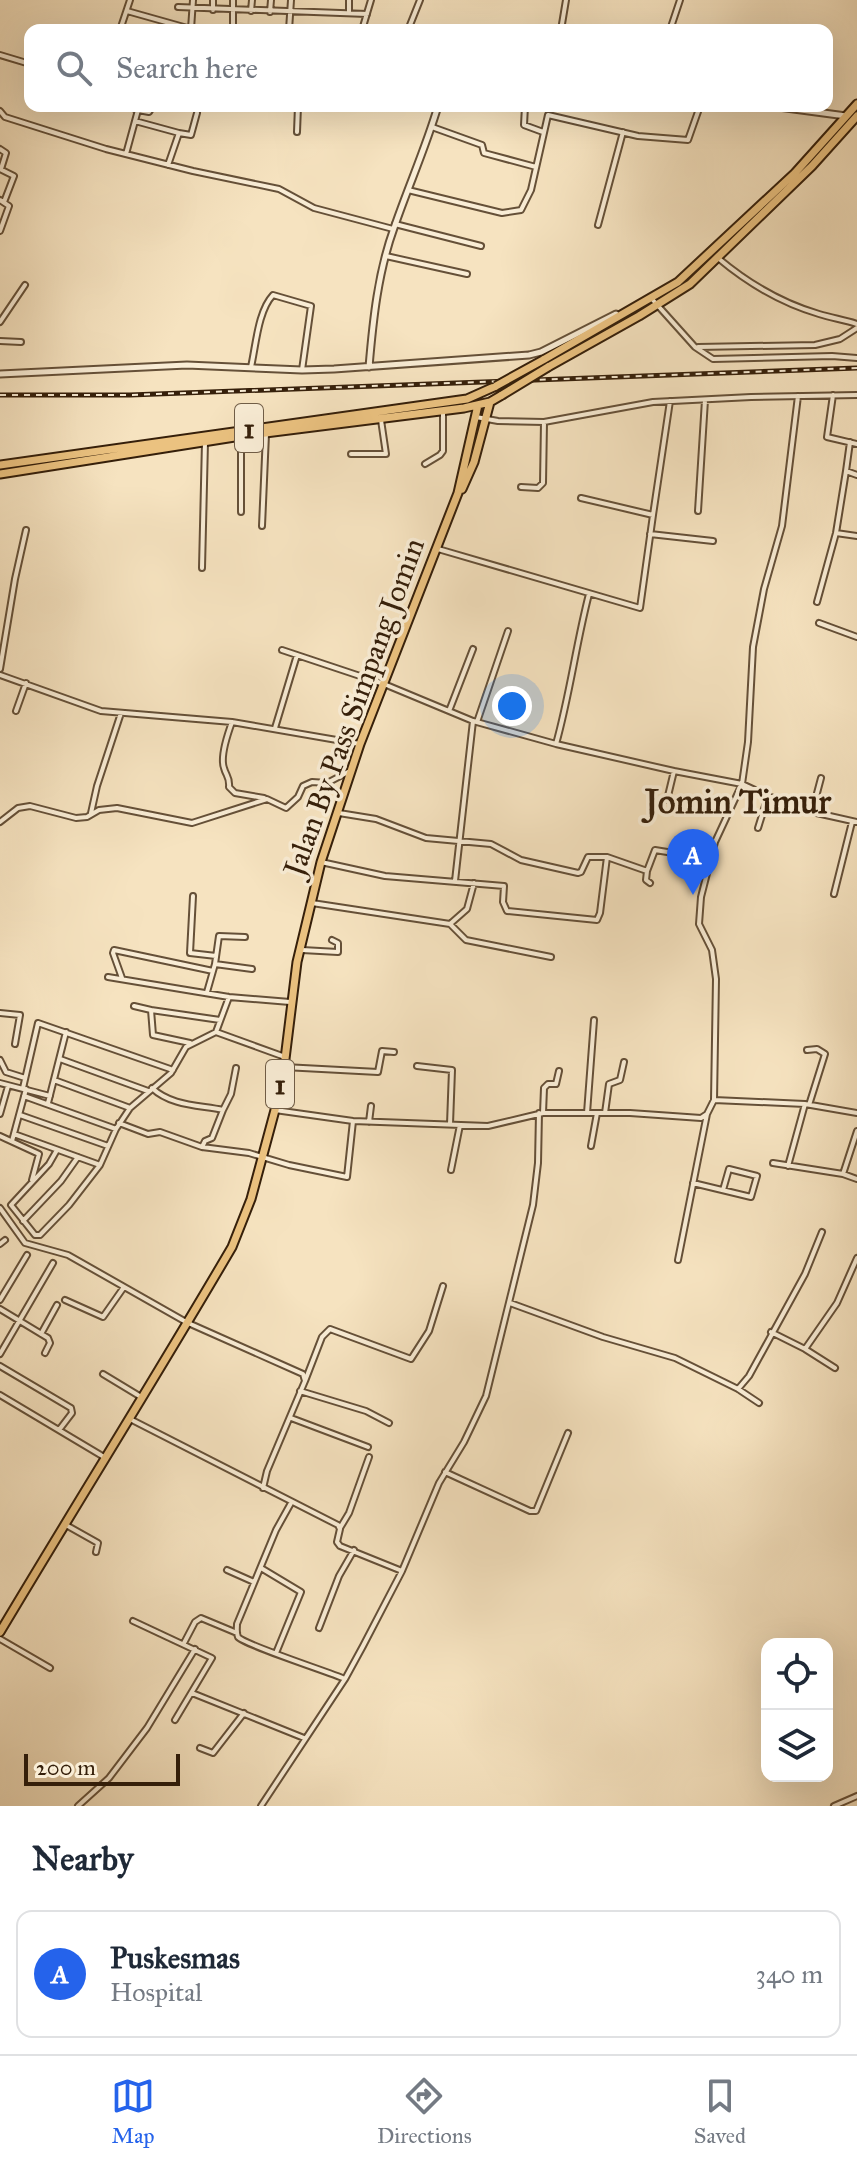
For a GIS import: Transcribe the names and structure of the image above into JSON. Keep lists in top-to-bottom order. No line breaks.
{"streets":{"highway":["1","Jalan By Pass Simpang Jomin"]},"crossings":[["1","Jalan By Pass Simpang Jomin"]],"districts":["Jomin Timur"],"scale_bar":"200 m","page":{"search":"Search here","pins":"A","scale":"200 m","heading":"Nearby","list":[{"mark":"A","name":"Puskesmas","note":"Hospital","value":"340 m"}],"nav":["Map","Directions","Saved"]}}
